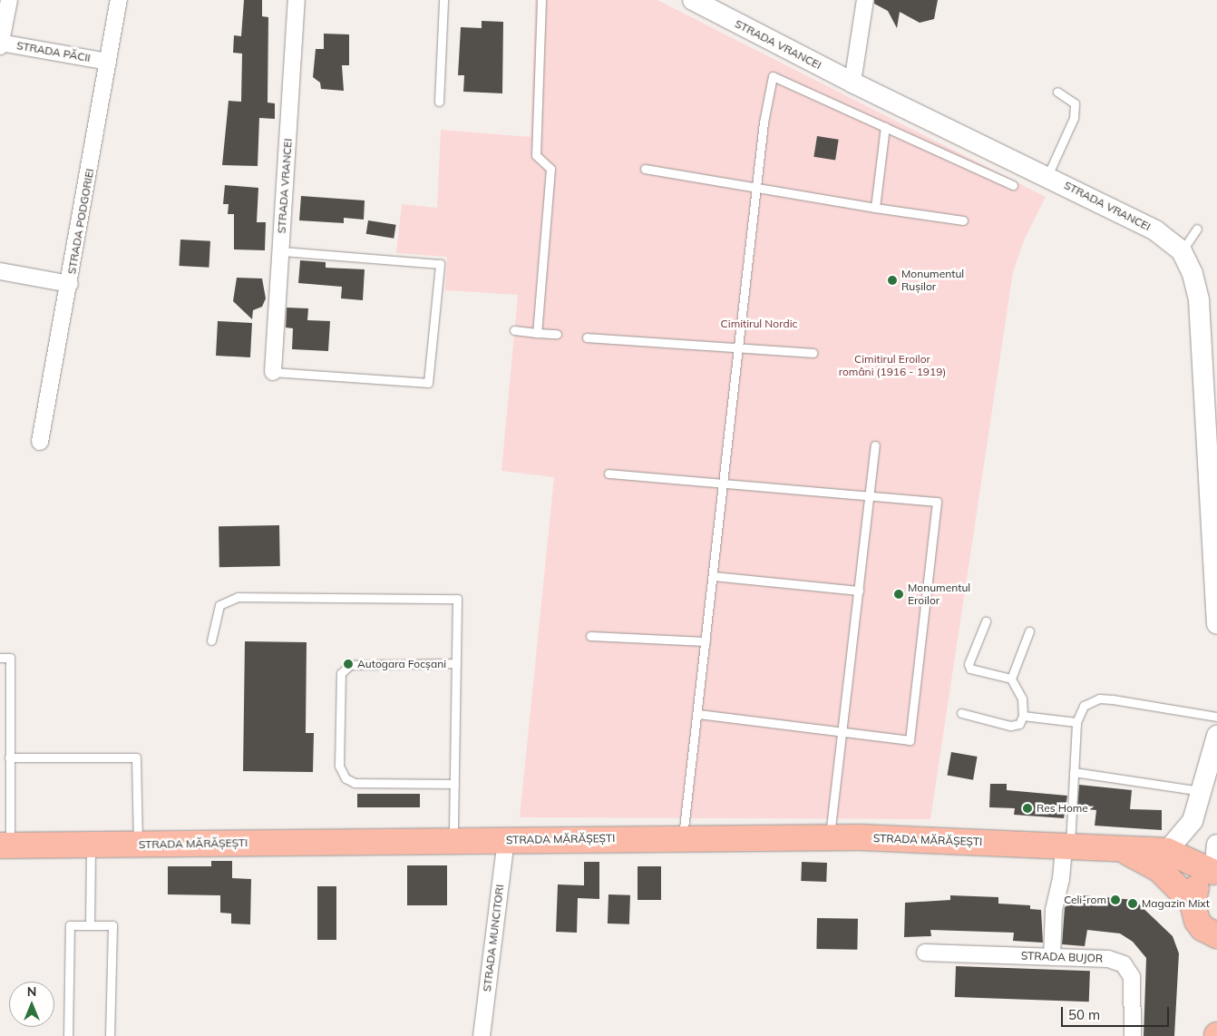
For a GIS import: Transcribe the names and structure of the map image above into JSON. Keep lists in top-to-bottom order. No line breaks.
{"streets":{"main road":["STRADA MĂRĂȘEȘTI"],"street":["STRADA VRANCEI","STRADA PĂCII","STRADA PODGORIEI","STRADA MUNCITORI","STRADA BUJOR"]},"crossings":[["STRADA PĂCII","STRADA PODGORIEI"],["STRADA MĂRĂȘEȘTI","STRADA MUNCITORI"]],"parks":["Cimitirul Nordic","Cimitirul Eroilor români (1916 - 1919)"],"places":["Monumentul Rușilor","Monumentul Eroilor","Autogara Focșani","Res Home","Celi-rom","Magazin Mixt"],"scale_bar":"50 m","north":"top"}
